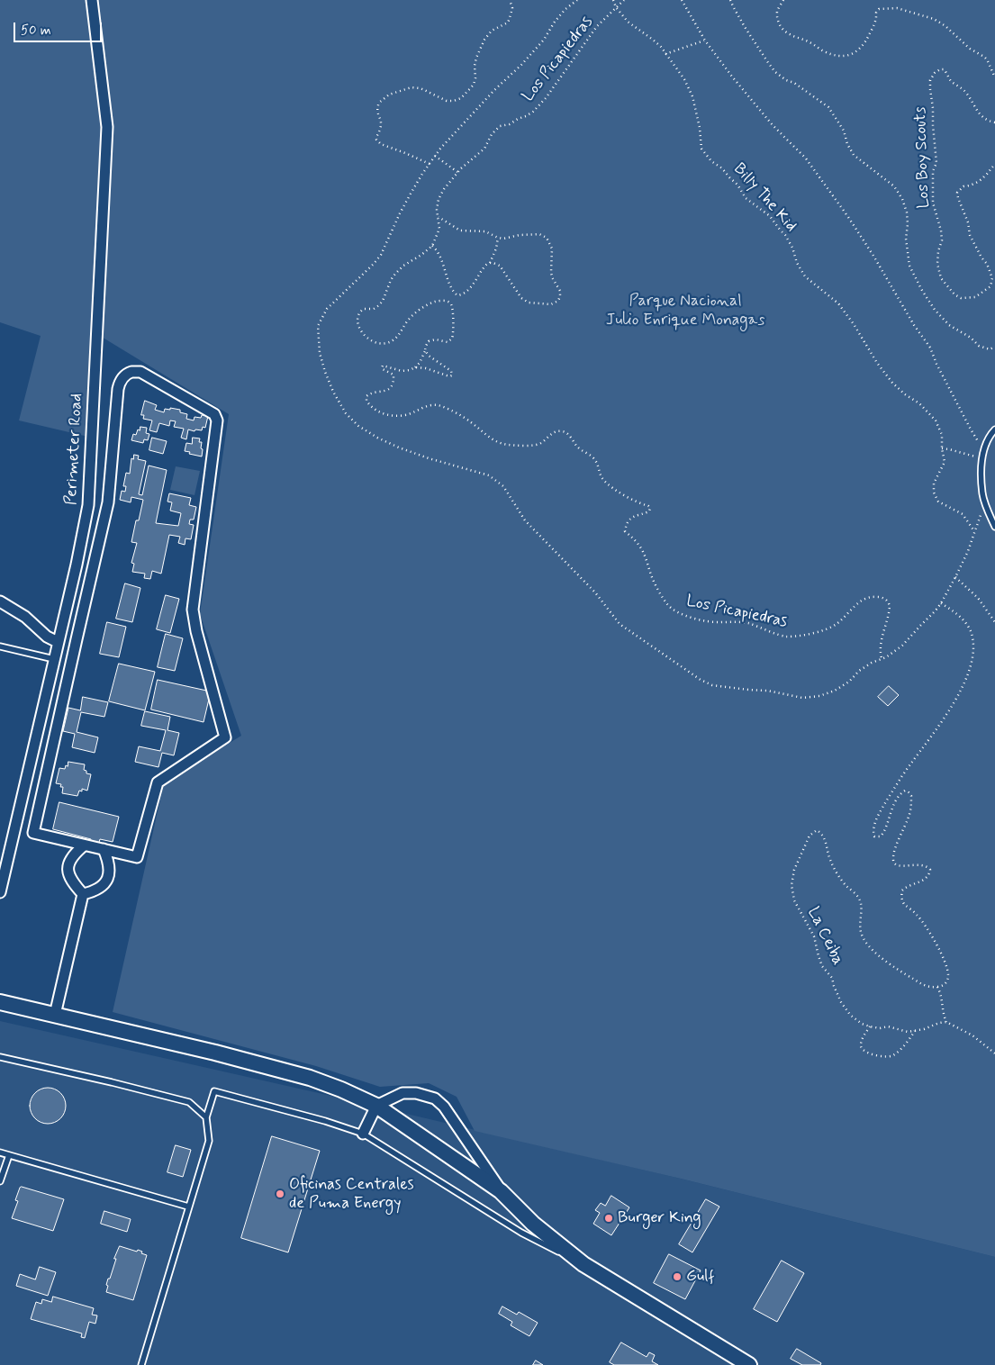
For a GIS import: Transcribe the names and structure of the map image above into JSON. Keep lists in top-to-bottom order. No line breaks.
{"streets":{"street":["Perimeter Road"],"path":["Los Picapiedras","Los Boy Scouts","Billy The Kid","La Ceiba"]},"crossings":[["Los Picapiedras","Billy The Kid"]],"parks":["Parque Nacional Julio Enrique Monagas"],"places":["Oficinas Centrales de Puma Energy","Burger King","Gulf"],"scale_bar":"50 m"}
